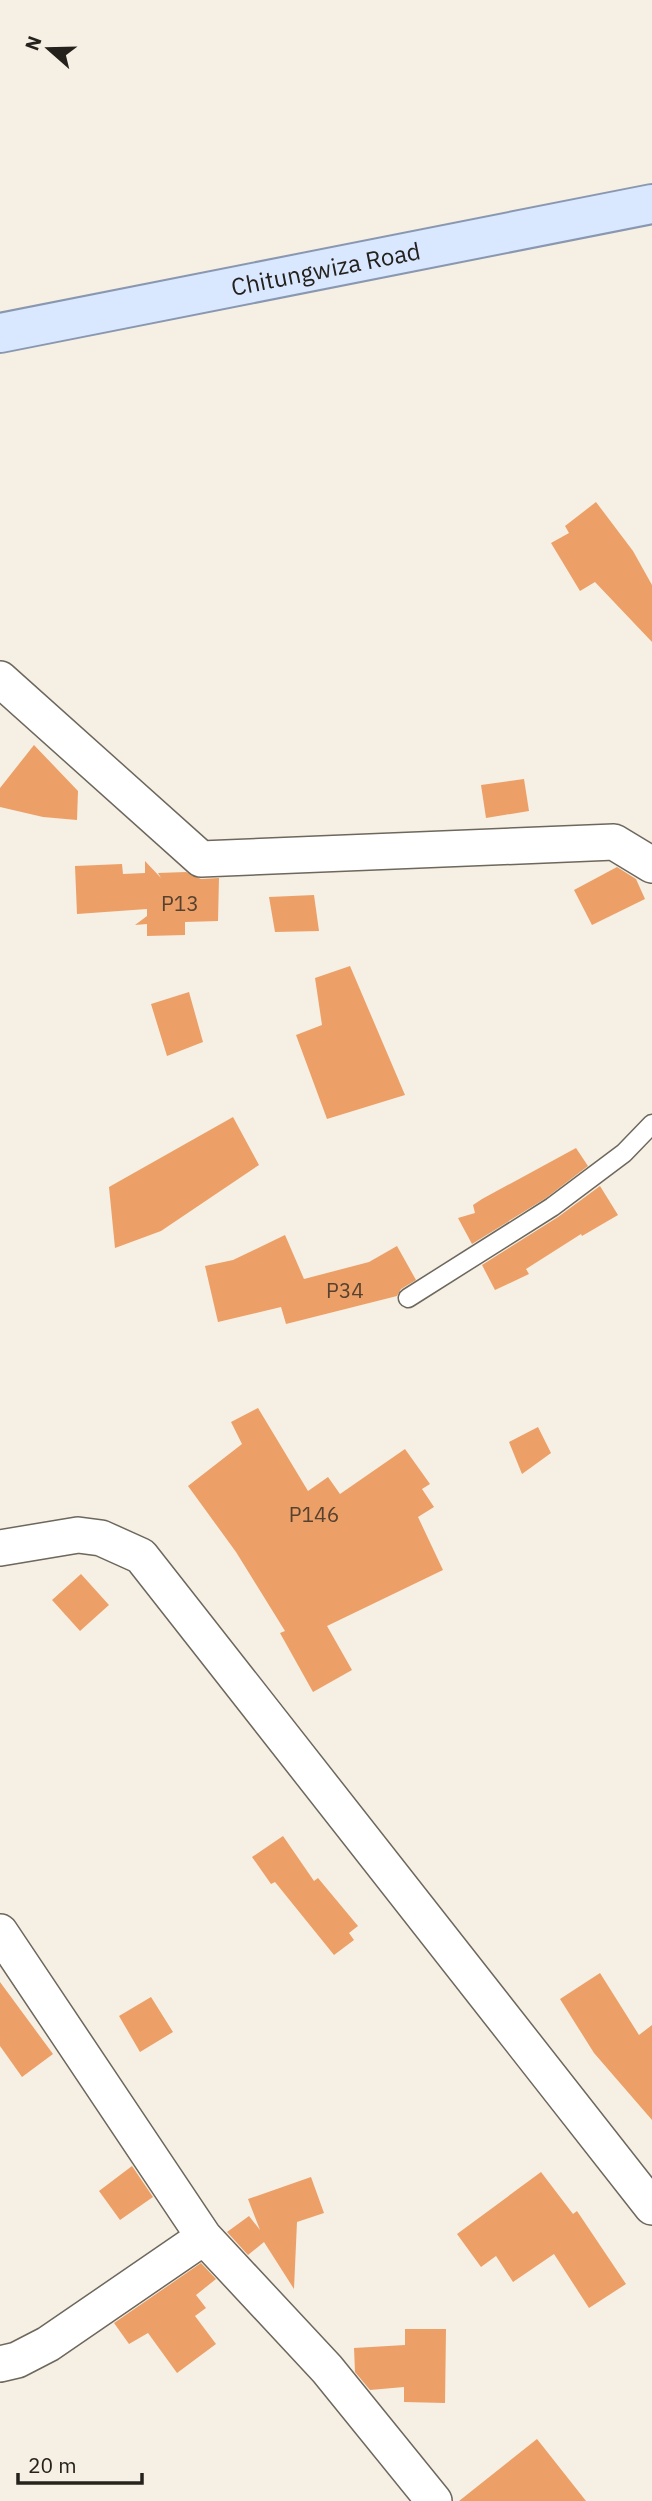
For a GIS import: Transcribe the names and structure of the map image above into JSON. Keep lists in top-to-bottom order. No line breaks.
{"streets":{"main road":["Chitungwiza Road"]},"house_numbers":["P13","P34","P146"],"scale_bar":"20 m","north":"left"}
